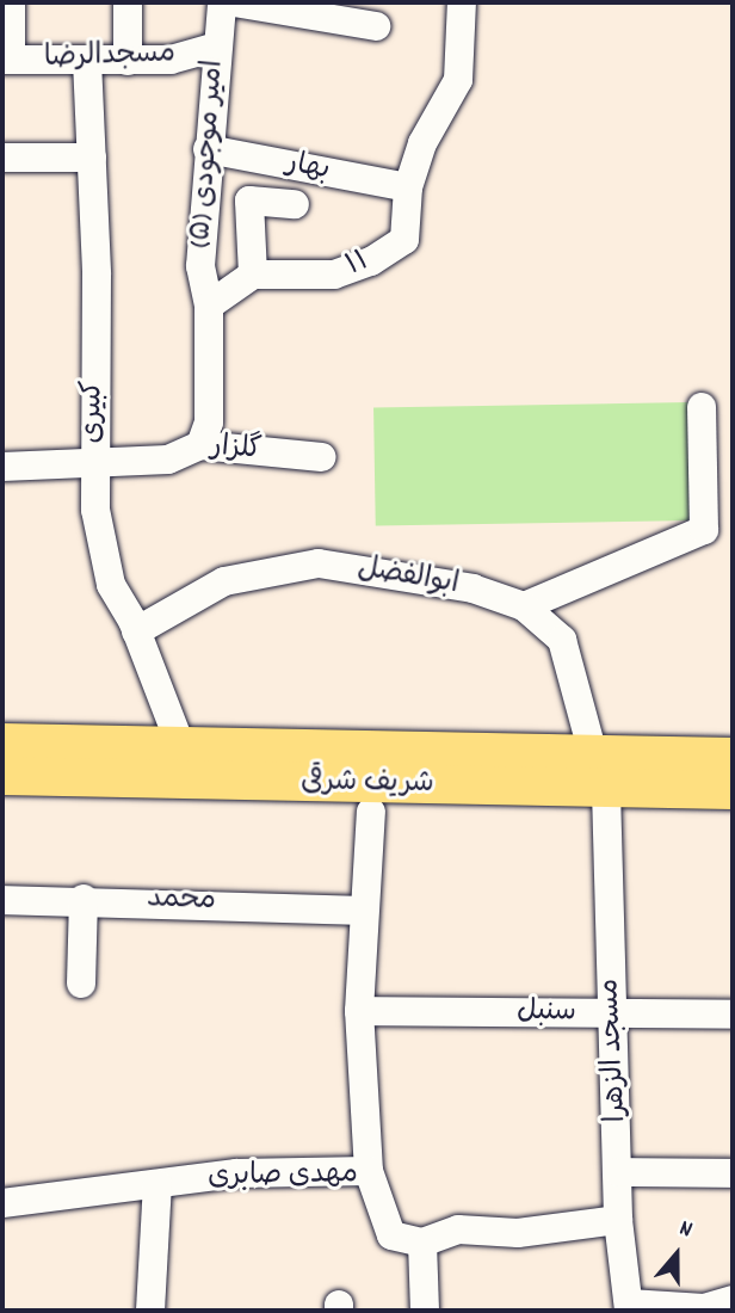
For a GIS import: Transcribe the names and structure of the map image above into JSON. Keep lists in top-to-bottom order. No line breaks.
{"streets":{"main road":["شریف شرقی"],"street":["مسجدالرضا","امیر موجودی (۵)","بهار","۱۱","کبیری","گلزار","ابوالفضل","محمد","سنبل","مسجد الزهرا","مهدی صابری"]},"crossings":[["مسجدالرضا","امیر موجودی (۵)"],["مسجدالرضا","کبیری"],["امیر موجودی (۵)","بهار"],["بهار","۱۱"],["کبیری","گلزار"],["کبیری","ابوالفضل"],["کبیری","شریف شرقی"],["ابوالفضل","شریف شرقی"],["شریف شرقی","مسجد الزهرا"],["سنبل","مسجد الزهرا"]],"north":"top"}
